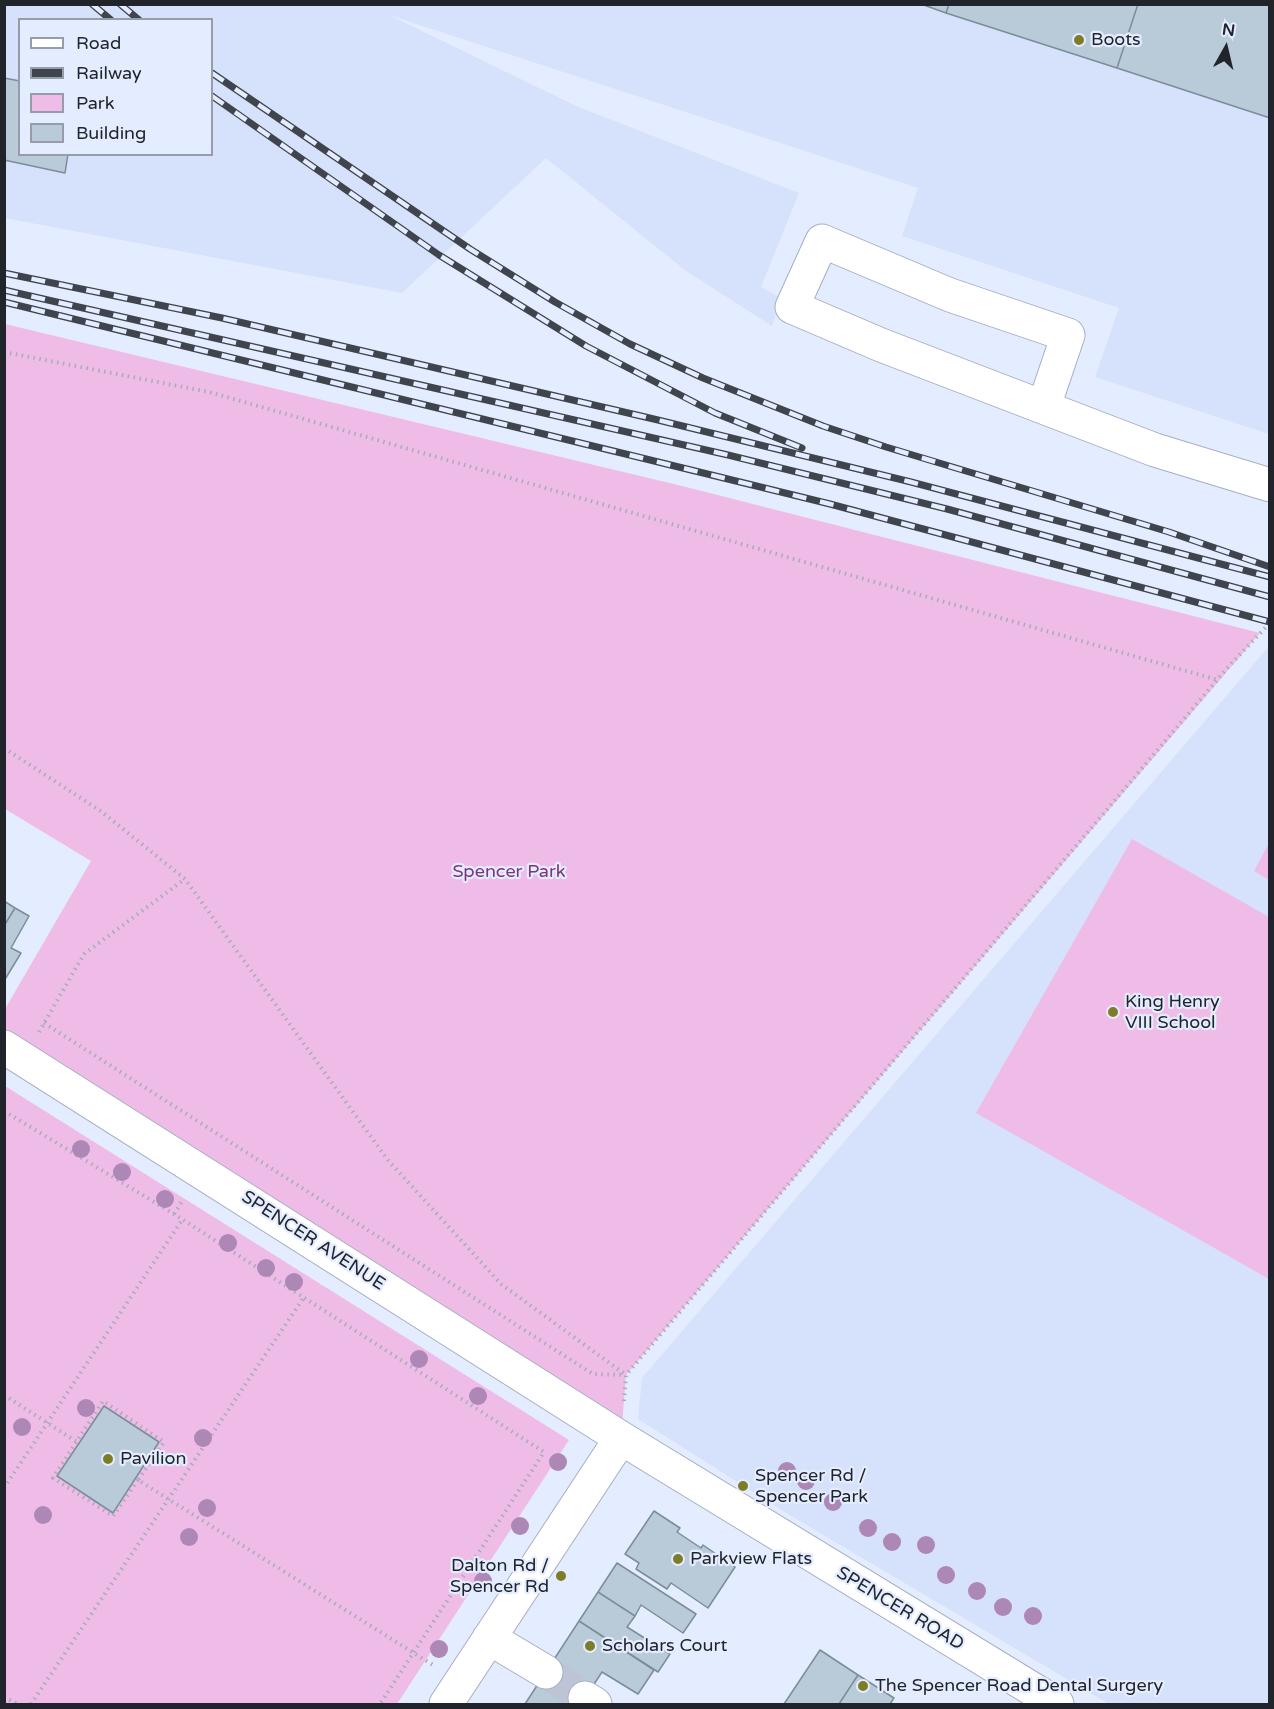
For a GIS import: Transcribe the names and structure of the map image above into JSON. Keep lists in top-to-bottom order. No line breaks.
{"streets":{"street":["SPENCER AVENUE","SPENCER ROAD"]},"crossings":[["SPENCER AVENUE","SPENCER ROAD"]],"parks":["Spencer Park"],"places":["Boots","King Henry VIII School","Pavilion","Spencer Rd / Spencer Park","Parkview Flats","Dalton Rd / Spencer Rd","Scholars Court","The Spencer Road Dental Surgery"],"legend":["Road","Railway","Park","Building"],"north":"top"}
